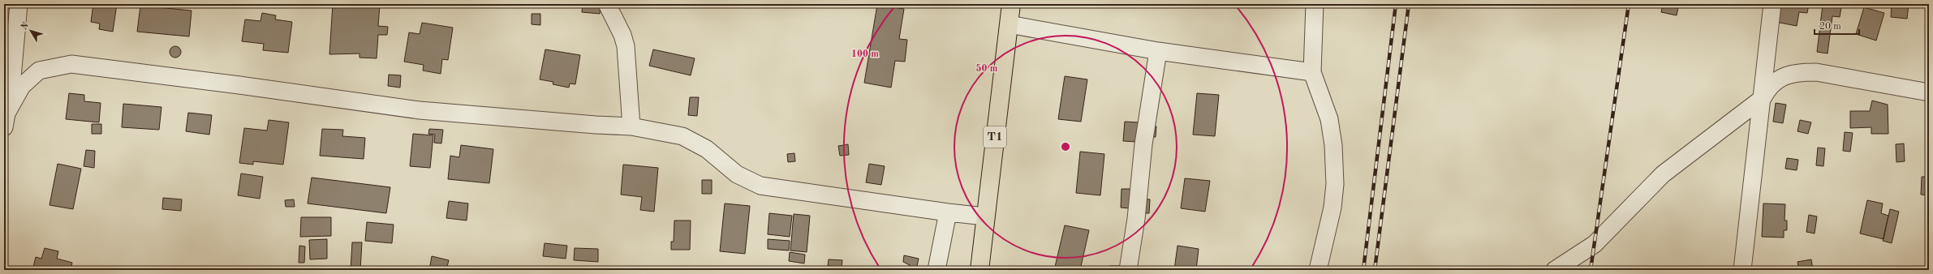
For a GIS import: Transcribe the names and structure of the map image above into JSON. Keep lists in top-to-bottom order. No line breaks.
{"streets":{"highway":["T1"]},"scale_bar":"20 m","north":"top left","rings":["100 m","50 m"]}
